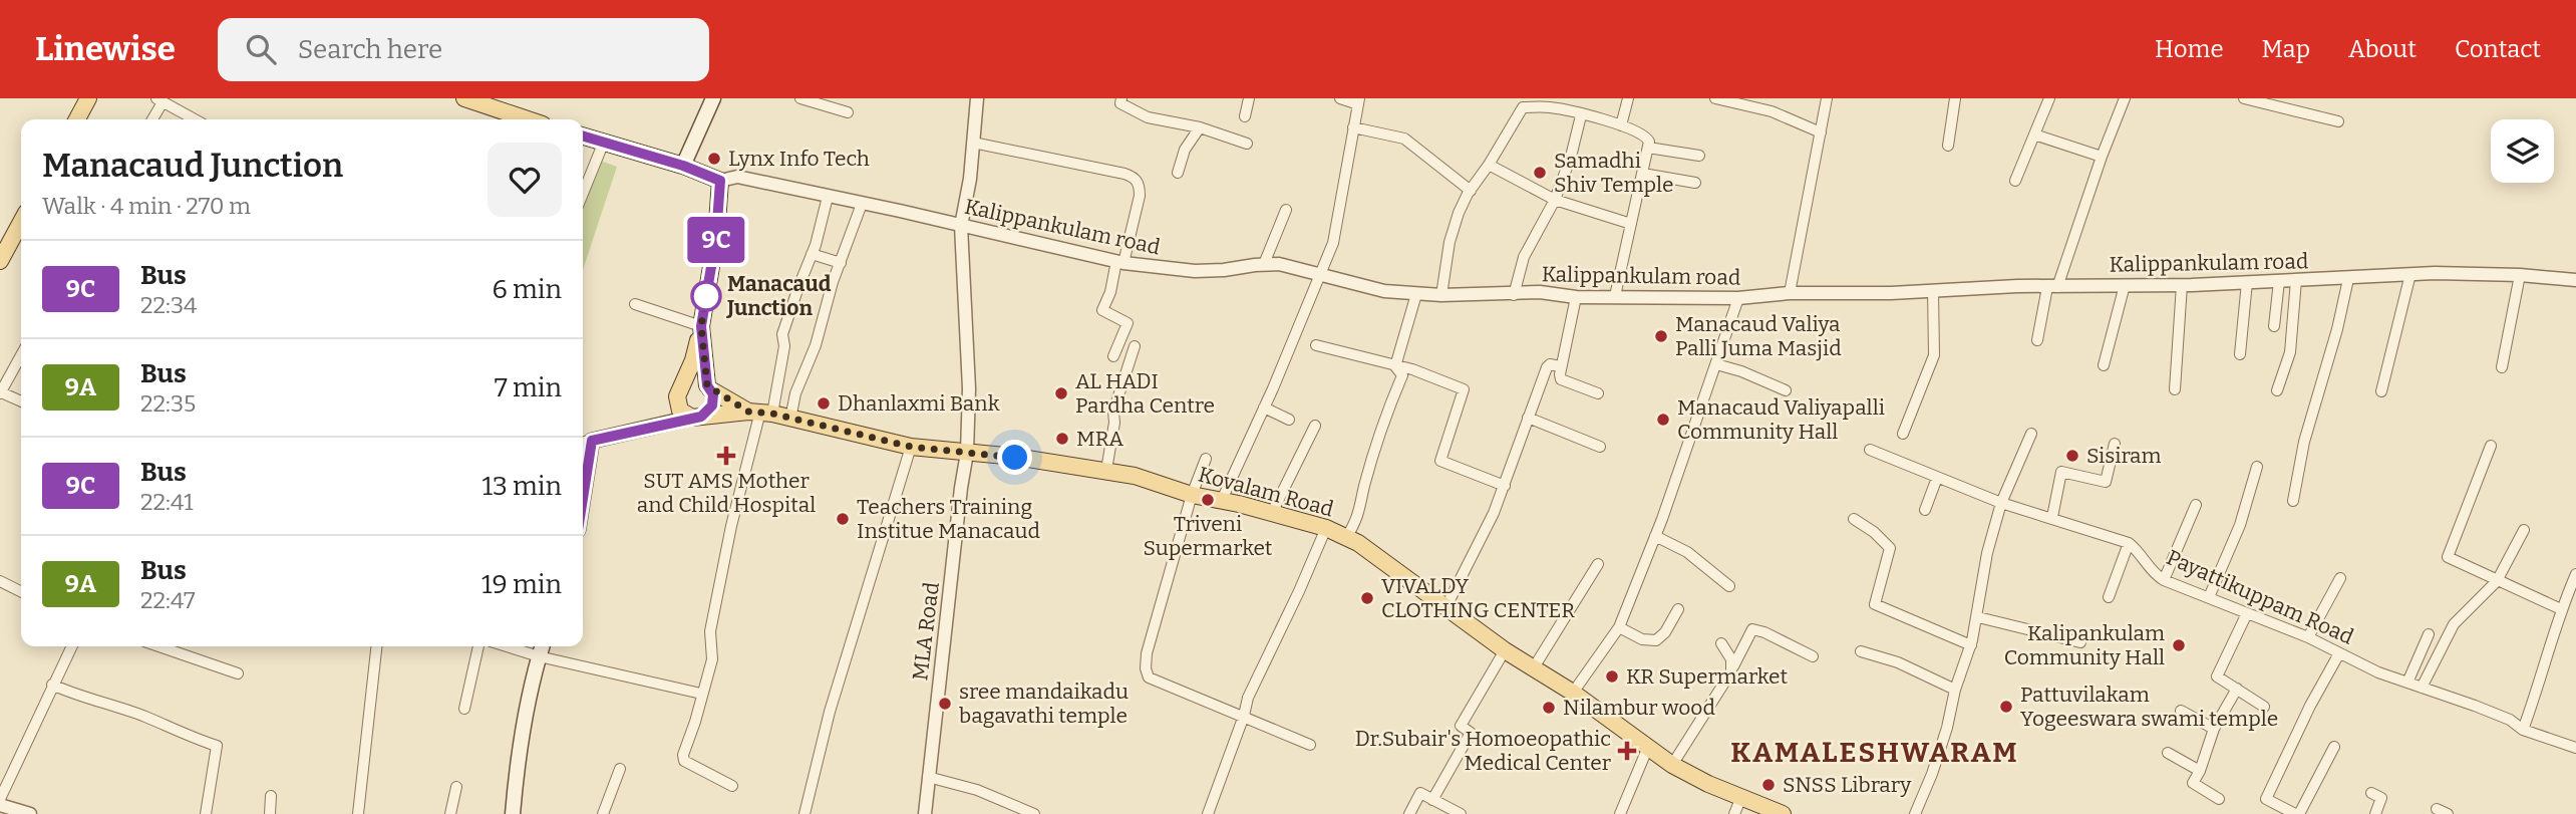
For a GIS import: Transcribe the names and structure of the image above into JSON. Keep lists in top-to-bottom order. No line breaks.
{"streets":{"main road":["Kovalam Road"],"street":["Kalippankulam road","Payattikuppam Road","MLA Road"]},"crossings":[["Kalippankulam road","MLA Road"],["Kovalam Road","MLA Road"]],"districts":["KAMALESHWARAM"],"places":{"other":["Lynx Info Tech","Samadhi Shiv Temple","Manacaud Junction","Manacaud Valiya Palli Juma Masjid","AL HADI Pardha Centre","Dhanlaxmi Bank","Manacaud Valiyapalli Community Hall","MRA","Sisiram","Triveni Supermarket","Teachers Training Institue Manacaud","VIVALDY CLOTHING CENTER","Kalipankulam Community Hall","KR Supermarket","sree mandaikadu bagavathi temple","Pattuvilakam Yogeeswara swami temple","Nilambur wood","SNSS Library"],"health":["SUT AMS Mother and Child Hospital","Dr.Subair's Homoeopathic Medical Center"]},"lines":["bus line 9C"],"page":{"header":"Linewise","search":"Search here","nav":["Home","Map","About","Contact"],"on_map":"9C","heading":["Manacaud Junction","Walk · 4 min · 270 m"],"list":[{"mark":"9C","name":"Bus","note":"22:34","value":"6 min"},{"mark":"9A","name":"Bus","note":"22:35","value":"7 min"},{"mark":"9C","name":"Bus","note":"22:41","value":"13 min"},{"mark":"9A","name":"Bus","note":"22:47","value":"19 min"}]}}
